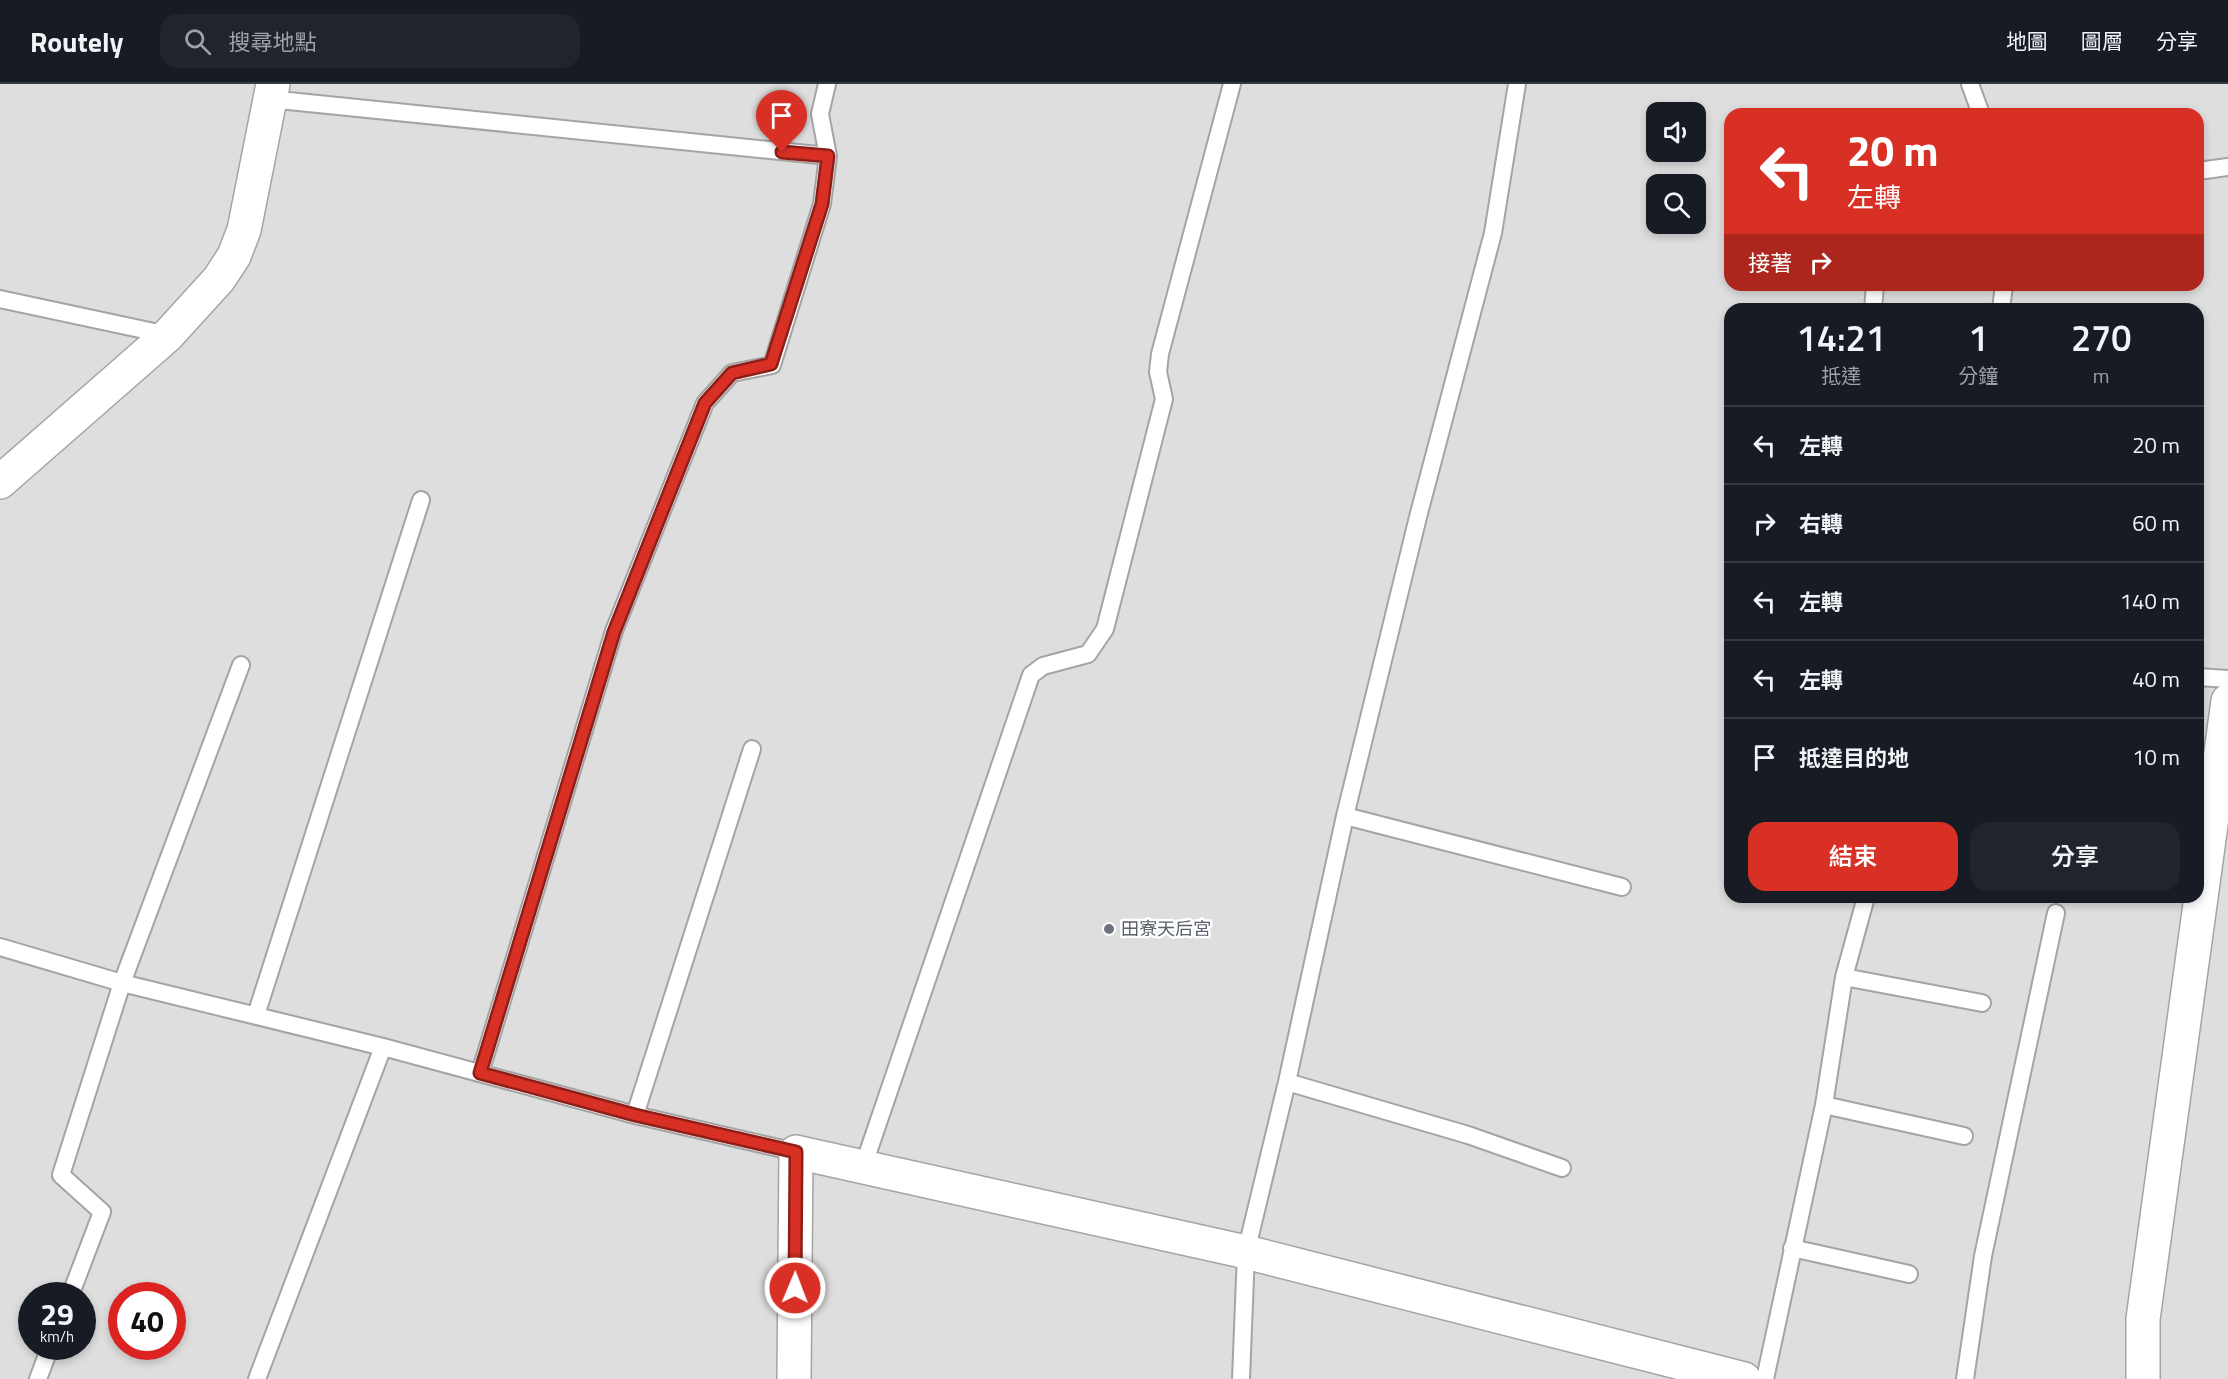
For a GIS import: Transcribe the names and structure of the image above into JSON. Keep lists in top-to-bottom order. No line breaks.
{"places":["田寮天后宮"],"page":{"header":"Routely","search":"搜尋地點","nav":["地圖","圖層","分享"],"turn":["20 m","左轉"],"then":"接著","eta":["14:21","抵達","1","分鐘","270","m"],"list":[{"name":"左轉","value":"20 m"},{"name":"右轉","value":"60 m"},{"name":"左轉","value":"140 m"},{"name":"左轉","value":"40 m"},{"name":"抵達目的地","value":"10 m"}],"buttons":["結束","分享"],"speed":"29 km/h","limit":"40"}}
